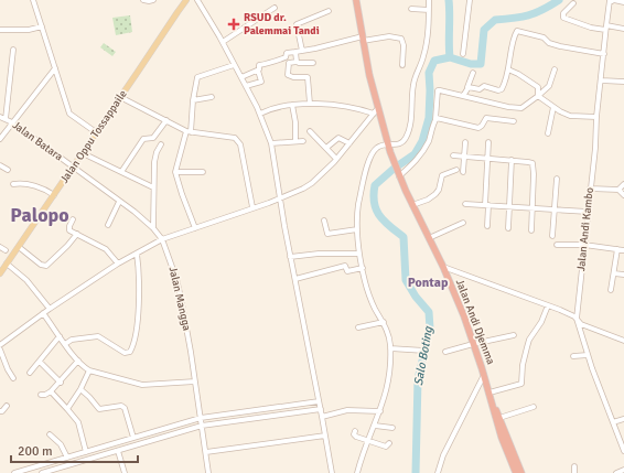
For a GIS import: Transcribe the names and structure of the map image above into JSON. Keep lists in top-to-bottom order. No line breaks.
{"streets":{"highway":["Jalan Andi Djemma"],"main road":["Jalan Oppu Tossappaile"],"street":["Jalan Batara","Jalan Andi Kambo","Jalan Mangga"]},"crossings":[["Jalan Oppu Tossappaile","Jalan Batara"],["Jalan Oppu Tossappaile","Jalan Mangga"],["Jalan Batara","Jalan Mangga"]],"districts":["Palopo","Pontap"],"water":["Salo Boting"],"places":{"health":["RSUD dr. Palemmai Tandi"]},"scale_bar":"200 m"}
